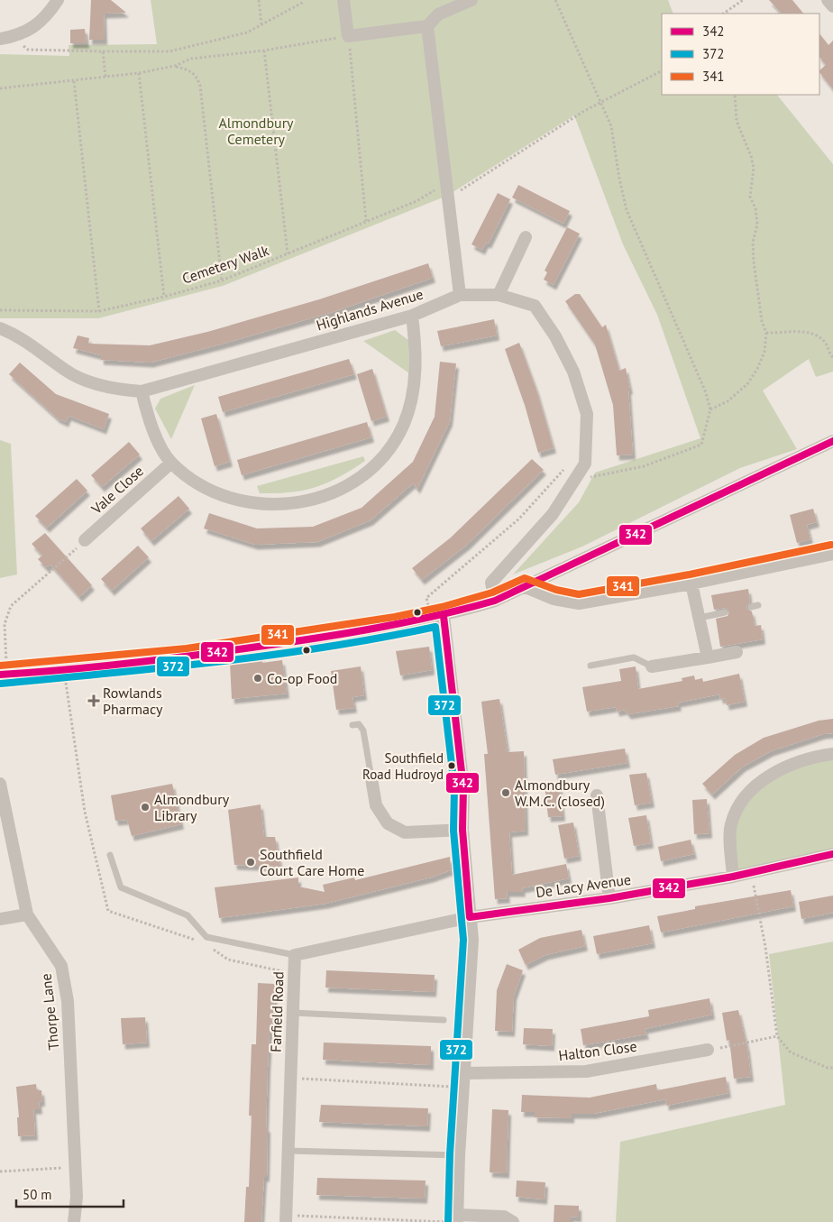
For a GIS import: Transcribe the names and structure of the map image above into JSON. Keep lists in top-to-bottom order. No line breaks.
{"streets":{"street":["Highlands Avenue","Vale Close","De Lacy Avenue","Thorpe Lane","Farfield Road","Halton Close"],"path":["Cemetery Walk"]},"crossings":[["De Lacy Avenue","Farfield Road"]],"parks":["Almondbury Cemetery"],"places":{"other":["Co-op Food","Southfield Road Hudroyd","Almondbury W.M.C. (closed)","Almondbury Library","Southfield Court Care Home"],"health":["Rowlands Pharmacy"]},"lines":["transit line 342","transit line 341","transit line 372"],"legend":["342","372","341"],"scale_bar":"50 m"}
